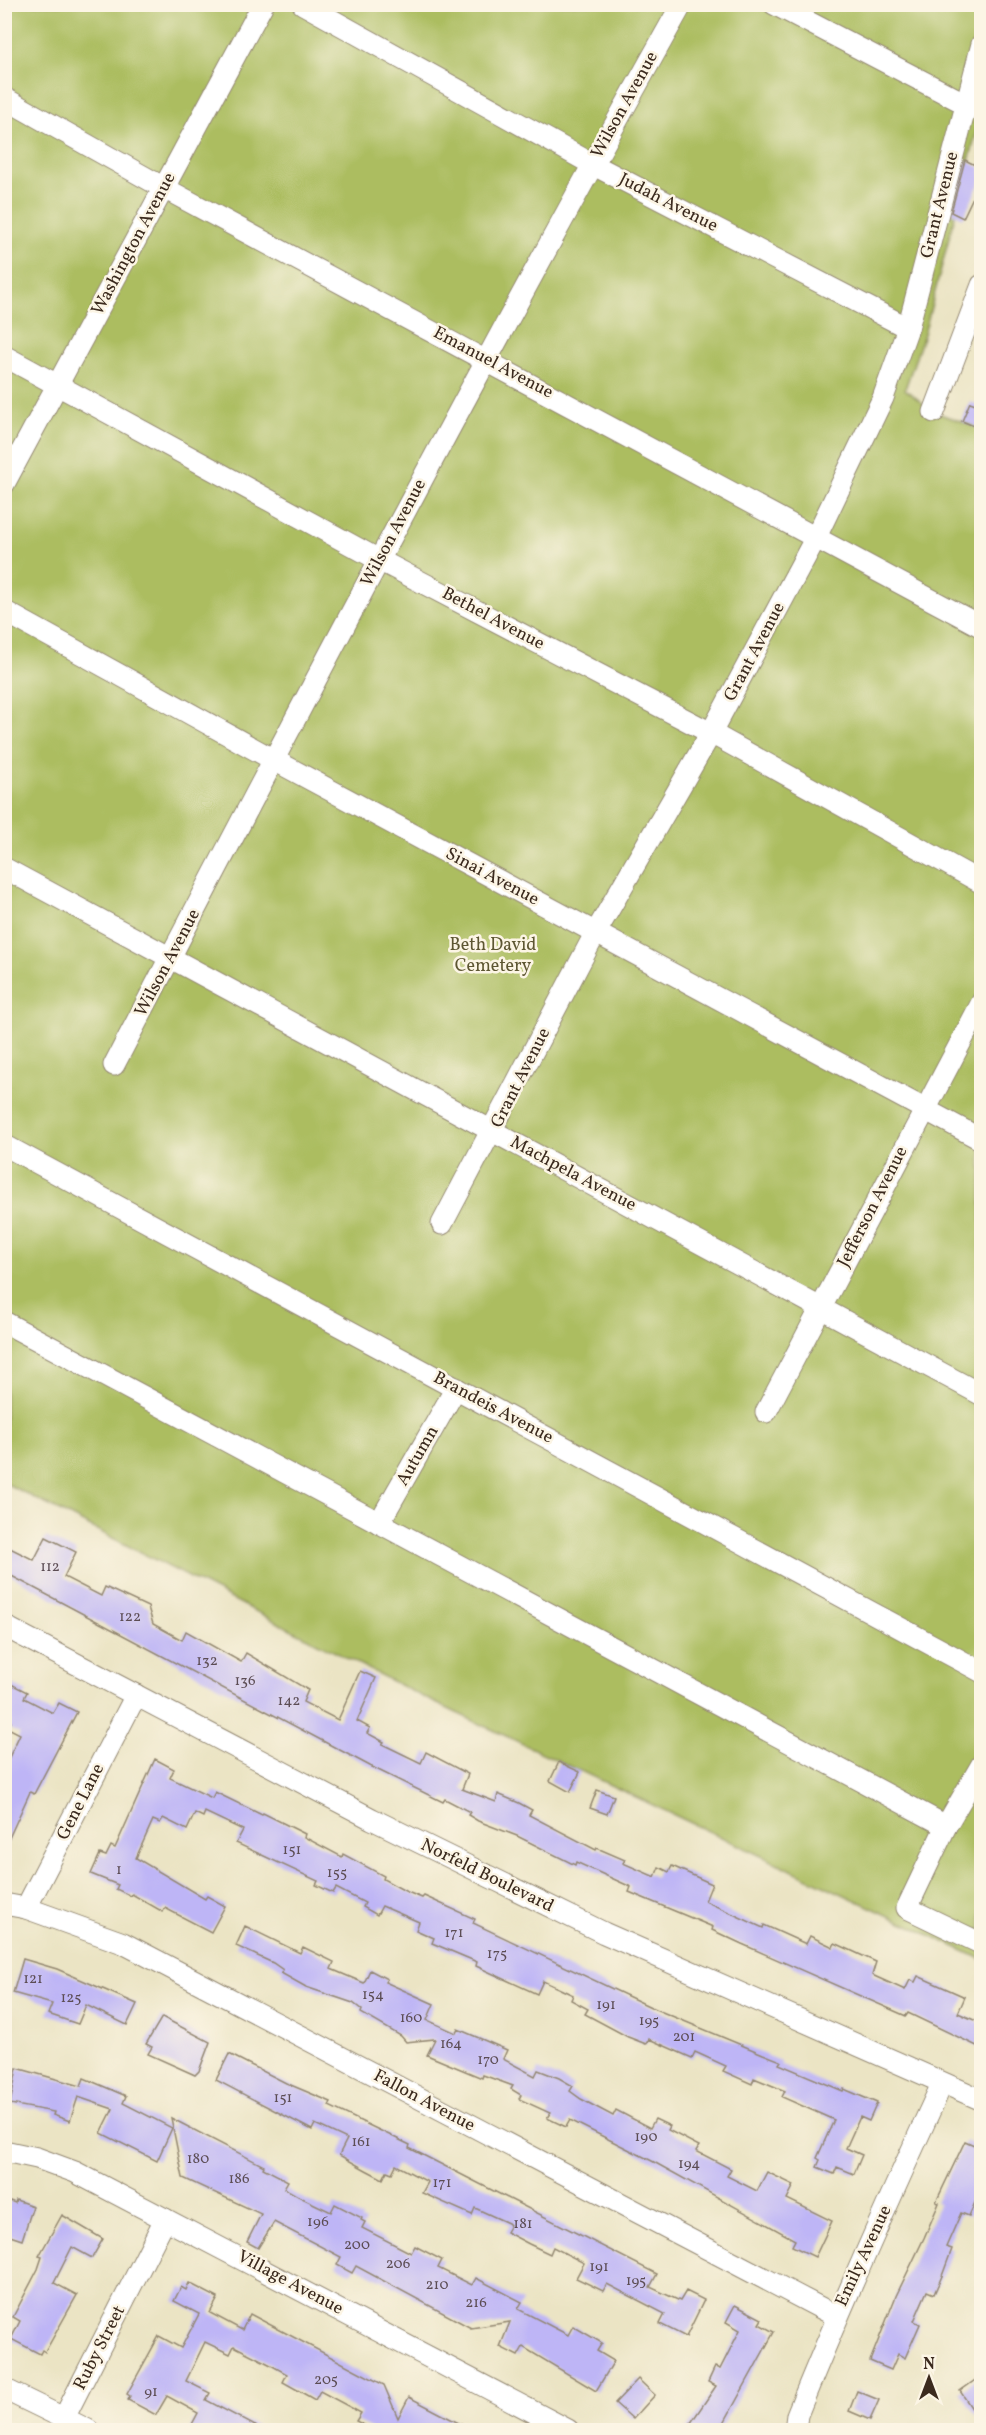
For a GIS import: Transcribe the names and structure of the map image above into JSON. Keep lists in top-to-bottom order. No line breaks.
{"streets":{"street":["Wilson Avenue","Judah Avenue","Grant Avenue","Washington Avenue","Emanuel Avenue","Bethel Avenue","Sinai Avenue","Machpela Avenue","Jefferson Avenue","Brandeis Avenue","Autumn","Gene Lane","Norfeld Boulevard","Fallon Avenue","Emily Avenue","Village Avenue","Ruby Street"]},"crossings":[["Wilson Avenue","Judah Avenue"],["Wilson Avenue","Emanuel Avenue"],["Wilson Avenue","Bethel Avenue"],["Wilson Avenue","Sinai Avenue"],["Wilson Avenue","Machpela Avenue"],["Judah Avenue","Grant Avenue"],["Grant Avenue","Emanuel Avenue"],["Grant Avenue","Bethel Avenue"],["Grant Avenue","Sinai Avenue"],["Grant Avenue","Machpela Avenue"],["Washington Avenue","Emanuel Avenue"],["Washington Avenue","Bethel Avenue"],["Sinai Avenue","Jefferson Avenue"],["Machpela Avenue","Jefferson Avenue"],["Brandeis Avenue","Autumn"],["Gene Lane","Norfeld Boulevard"],["Gene Lane","Fallon Avenue"],["Norfeld Boulevard","Emily Avenue"],["Fallon Avenue","Emily Avenue"],["Village Avenue","Ruby Street"]],"parks":["Beth David Cemetery"],"house_numbers":["112","122","132","136","142","151","1","155","171","175","121","154","125","191","160","195","201","164","170","151","190","161","180","194","186","171","196","181","200","206","191","195","210","216","205","91"],"north":"top"}
